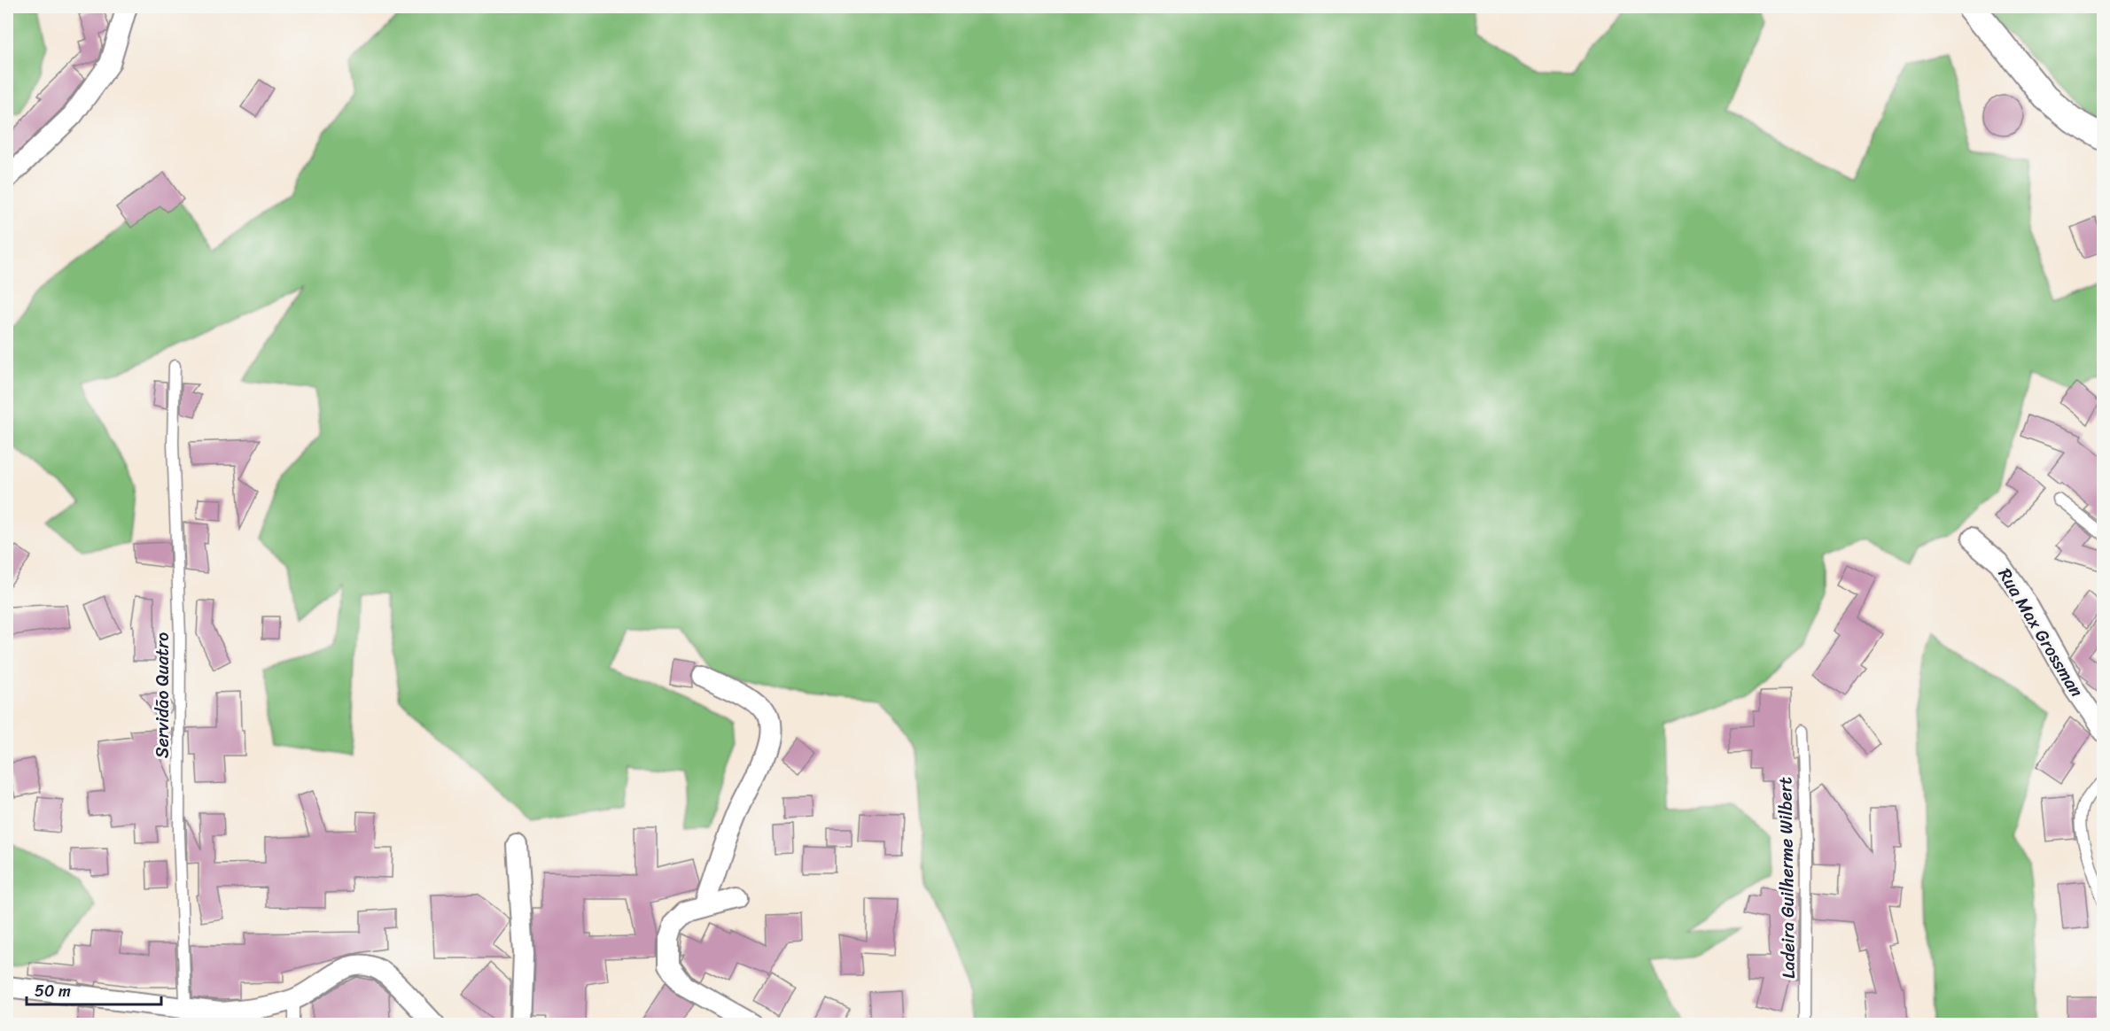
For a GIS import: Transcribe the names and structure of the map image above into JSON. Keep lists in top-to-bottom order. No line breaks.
{"streets":{"street":["Rua Max Grossman"],"lane":["Servidão Quatro","Ladeira Guilherme Wilbert"]},"scale_bar":"50 m"}
